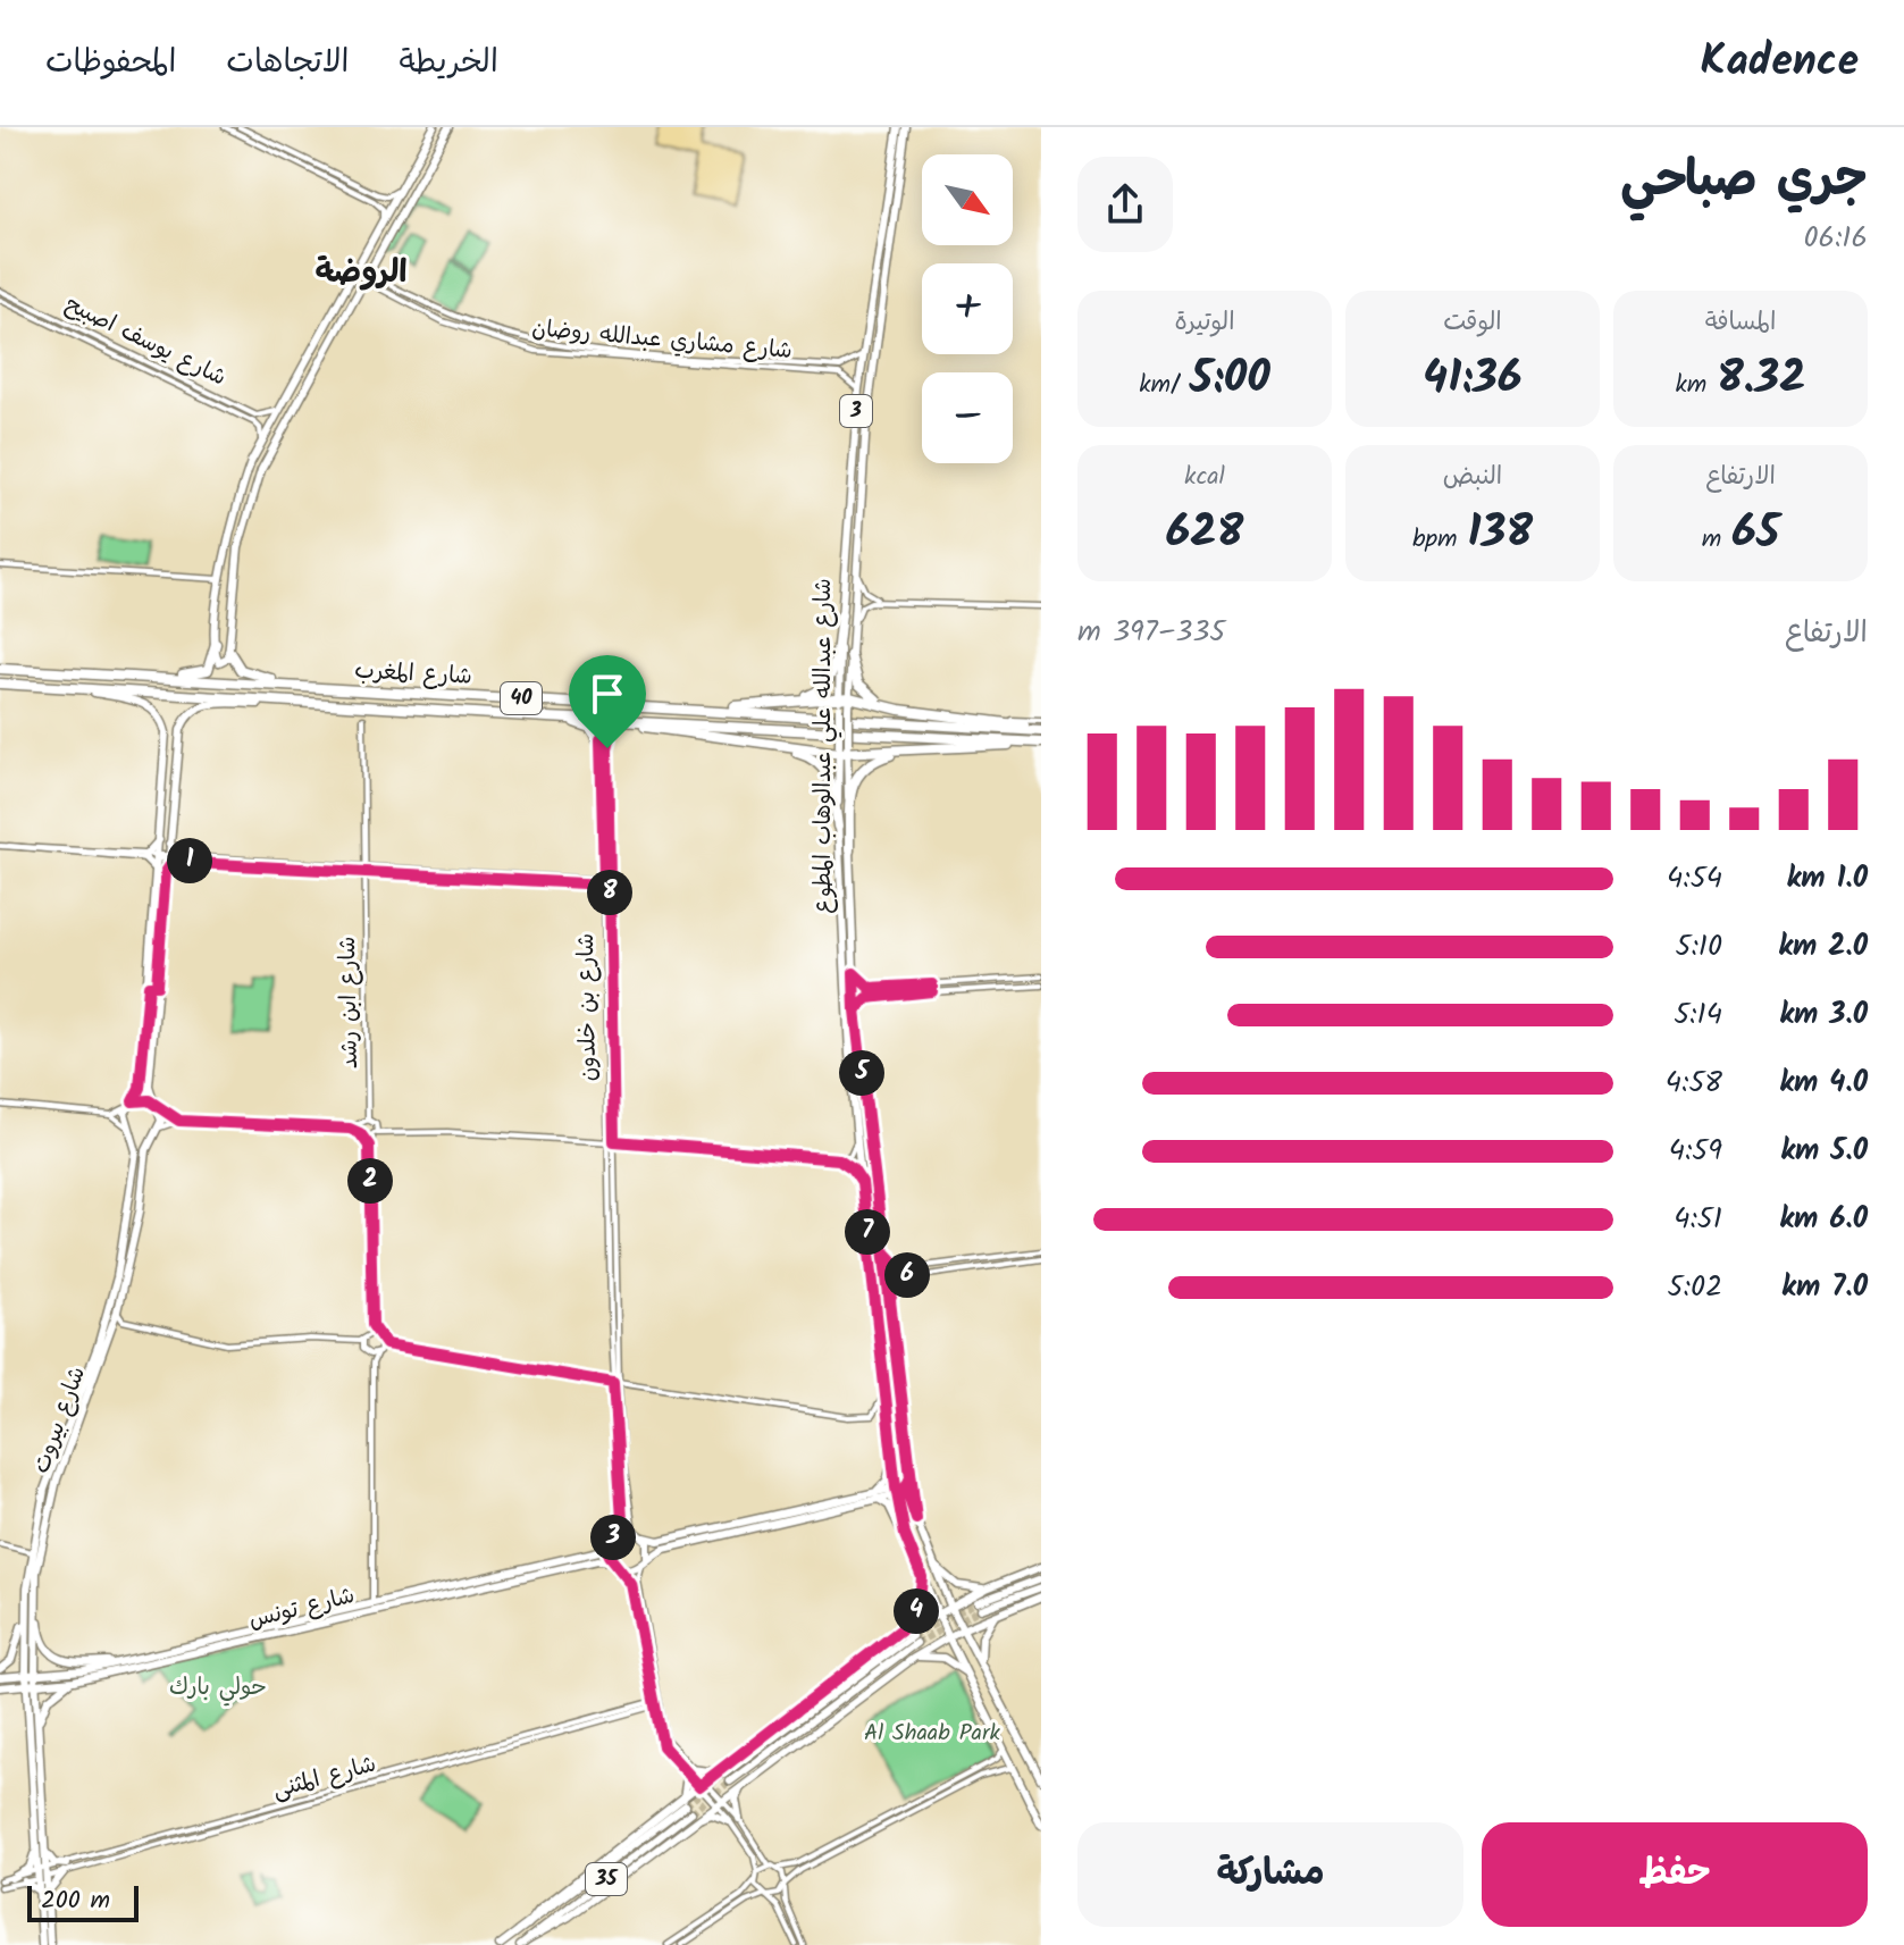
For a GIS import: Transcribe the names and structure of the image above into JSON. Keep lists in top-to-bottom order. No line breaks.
{"streets":{"highway":["شارع المغرب","40"],"main road":["3","شارع عبدالله علي عبدالوهاب المطوع","شارع بيروت","شارع تونس","35"],"street":["شارع مشاري عبدالله روضان","شارع يوسف اصبيح","شارع ابن رشد","شارع بن خلدون","شارع المثنى"]},"crossings":[["شارع مشاري عبدالله روضان","شارع عبدالله علي عبدالوهاب المطوع"],["3","شارع عبدالله علي عبدالوهاب المطوع"],["شارع بن خلدون","شارع تونس"],["شارع بيروت","شارع تونس"],["شارع بيروت","شارع المثنى"]],"districts":["الروضة"],"parks":["حولي بارك","Al Shaab Park"],"scale_bar":"200 m","north":"bottom right","page":{"header":"Kadence","nav":["الخريطة","الاتجاهات","المحفوظات"],"heading":["جري صباحي","06:16"],"map_buttons":["+","−"],"stats":[["المسافة","8.32 km"],["الوقت","41:36"],["الوتيرة","5:00 /km"],["الارتفاع","65 m"],["النبض","138 bpm"],["kcal","628"]],"chart":["الارتفاع","335–397 m"],"pins":["1","8","5","2","7","6","3","4"],"list":[{"name":"1.0 km","note":"4:54"},{"name":"2.0 km","note":"5:10"},{"name":"3.0 km","note":"5:14"},{"name":"4.0 km","note":"4:58"},{"name":"5.0 km","note":"4:59"},{"name":"6.0 km","note":"4:51"},{"name":"7.0 km","note":"5:02"}],"buttons":["حفظ","مشاركة"],"scale":"200 m"}}
